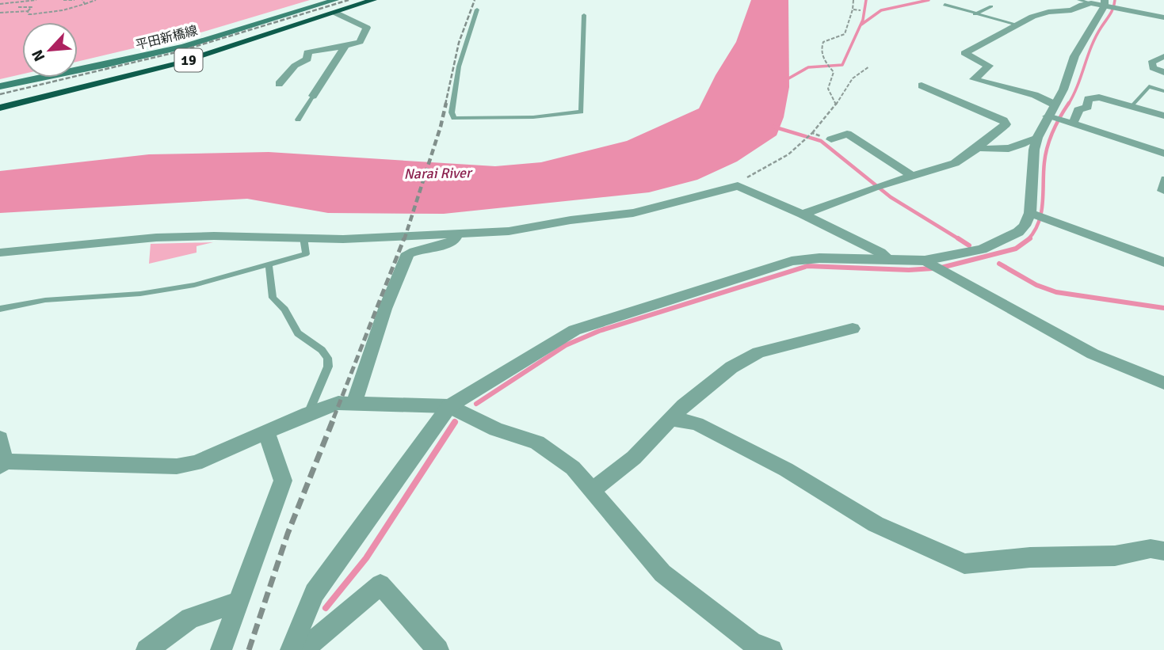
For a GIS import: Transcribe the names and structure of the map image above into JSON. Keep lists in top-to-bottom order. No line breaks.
{"streets":{"highway":["19"],"main road":["平田新橋線"]},"water":["Narai River"],"north":"bottom left"}
